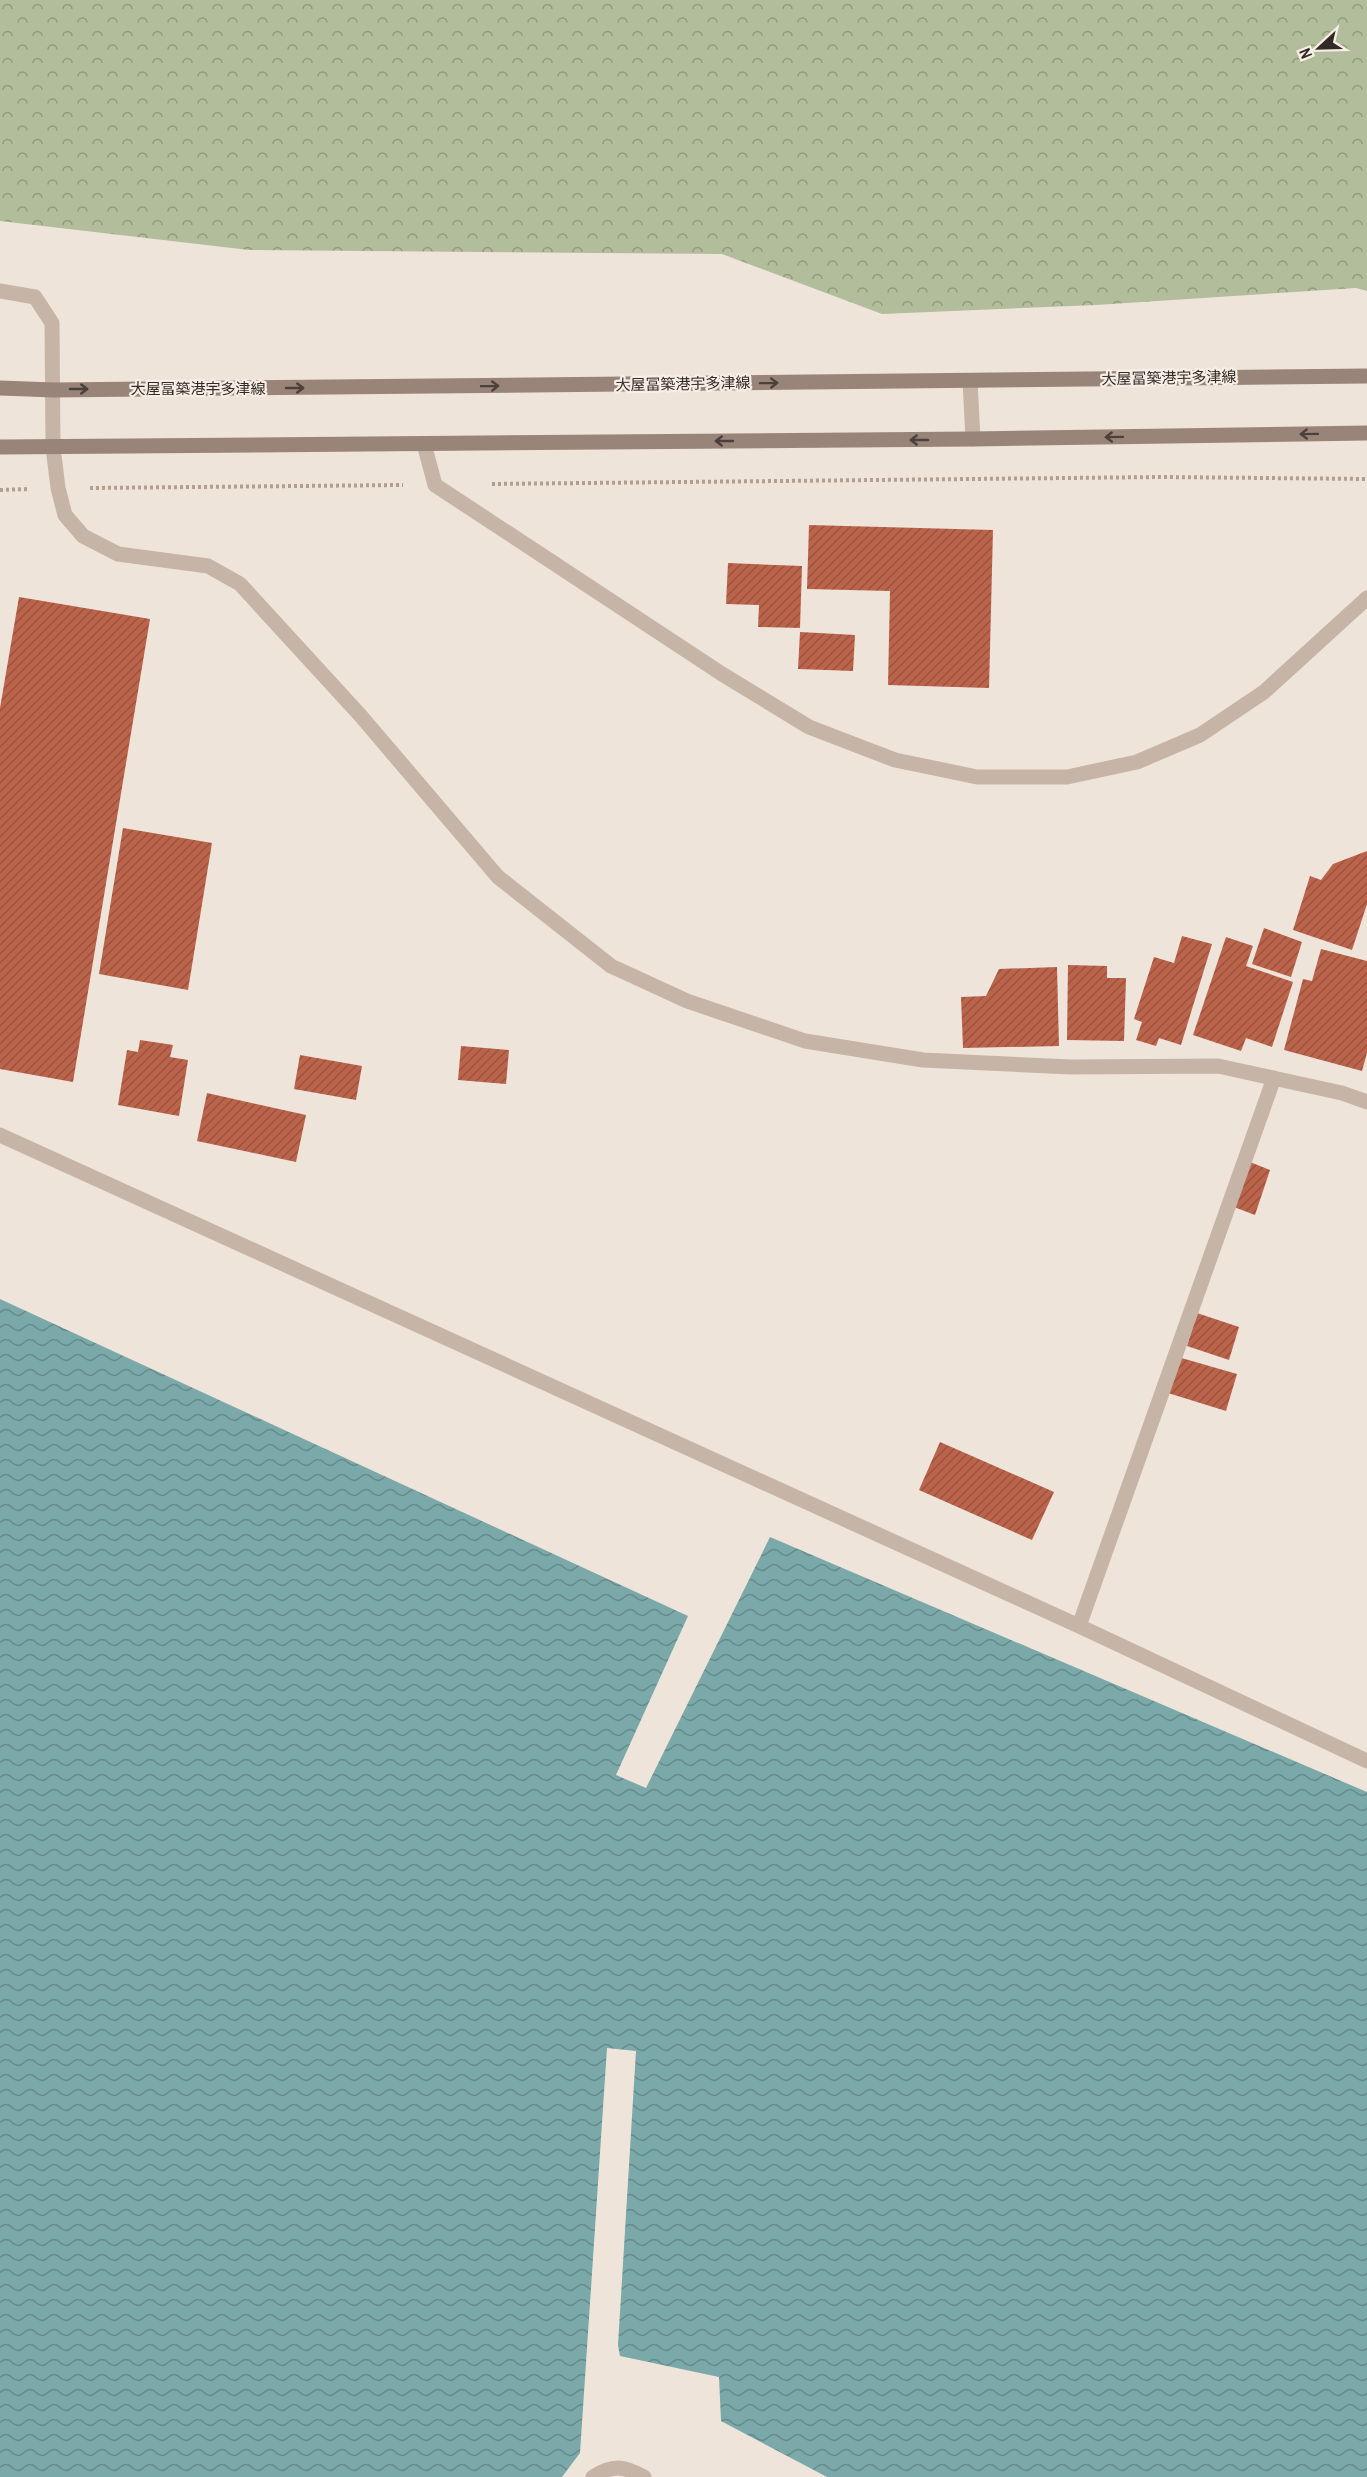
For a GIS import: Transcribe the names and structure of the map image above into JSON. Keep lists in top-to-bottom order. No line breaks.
{"streets":{"main road":["大屋冨築港宇多津線"]},"north":"left"}
